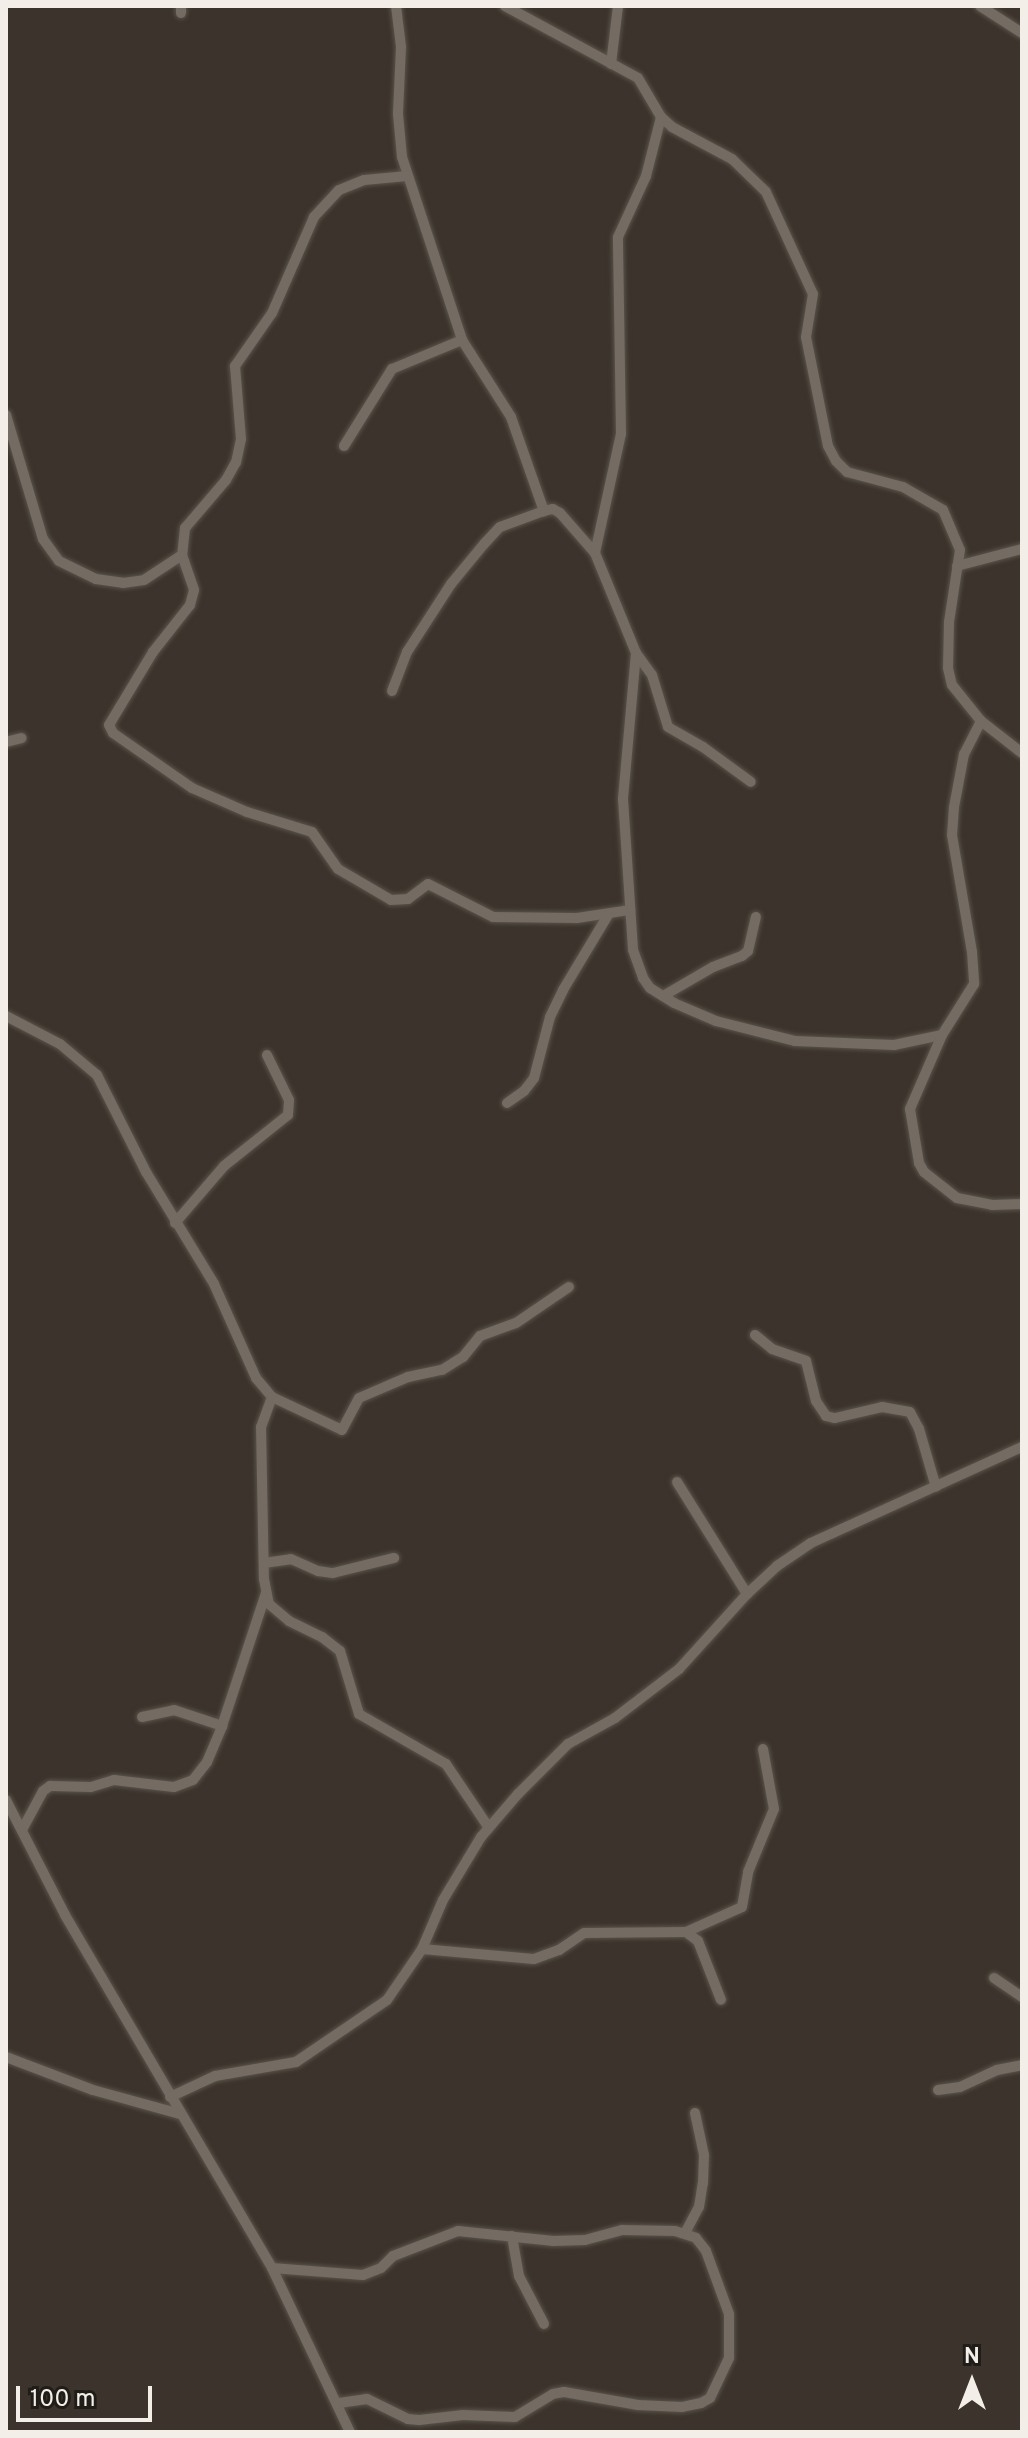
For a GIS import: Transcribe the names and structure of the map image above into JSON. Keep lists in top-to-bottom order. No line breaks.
{"scale_bar":"100 m","north":"top"}
